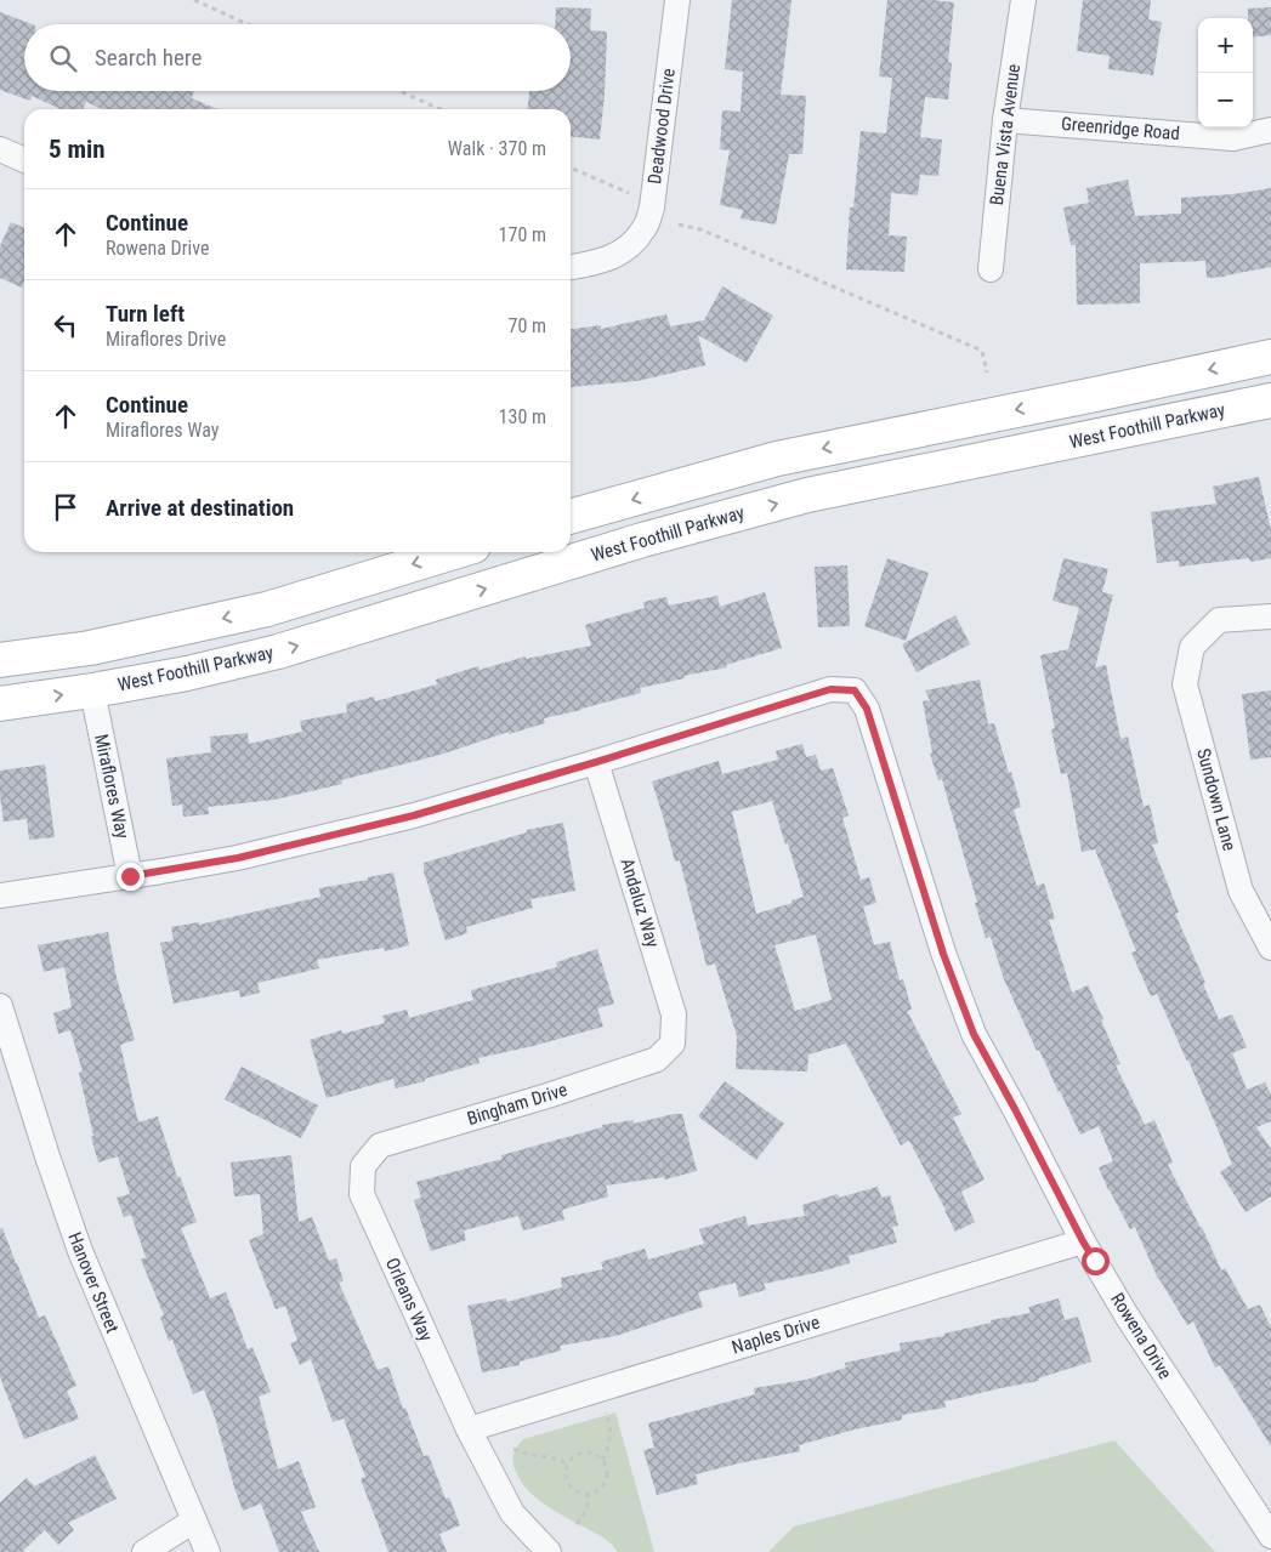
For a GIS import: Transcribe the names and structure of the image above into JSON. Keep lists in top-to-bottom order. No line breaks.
{"streets":{"main road":["West Foothill Parkway"],"street":["Deadwood Drive","Greenridge Road","Buena Vista Avenue","Miraflores Way","Sundown Lane","Andaluz Way","Bingham Drive","Hanover Street","Orleans Way","Naples Drive","Rowena Drive"]},"crossings":[["Greenridge Road","Buena Vista Avenue"],["West Foothill Parkway","Miraflores Way"],["Andaluz Way","Bingham Drive"],["Andaluz Way","Rowena Drive"],["Bingham Drive","Orleans Way"],["Orleans Way","Naples Drive"],["Naples Drive","Rowena Drive"]],"page":{"map_buttons":["+","−"],"search":"Search here","heading":["5 min","Walk · 370 m"],"list":[["Continue","Rowena Drive","170 m"],["Turn left","Miraflores Drive","70 m"],["Continue","Miraflores Way","130 m"],"Arrive at destination"]}}
